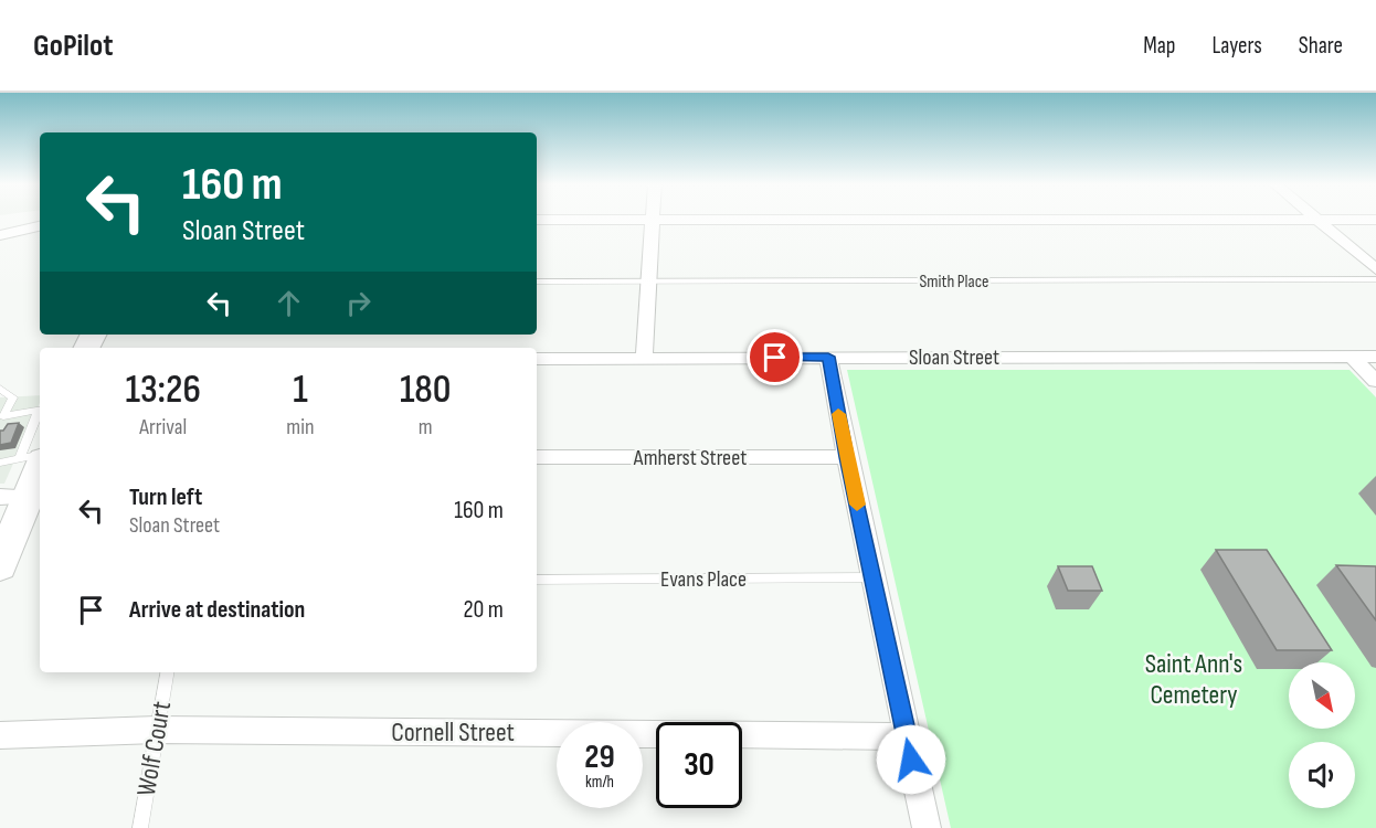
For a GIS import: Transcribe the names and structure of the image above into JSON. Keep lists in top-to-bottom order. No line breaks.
{"streets":{"street":["Sloan Street","Amherst Street","Cornell Street"],"lane":["Smith Place","Evans Place","Wolf Court"]},"crossings":[["Cornell Street","Wolf Court"]],"parks":["Saint Ann's Cemetery"],"north":"bottom right","page":{"header":"GoPilot","nav":["Map","Layers","Share"],"turn":["160 m","Sloan Street"],"eta":["13:26","Arrival","1","min","180","m"],"list":[{"name":"Turn left","note":"Sloan Street","value":"160 m"},{"name":"Arrive at destination","value":"20 m"}],"speed":"29 km/h","limit":"30"}}
